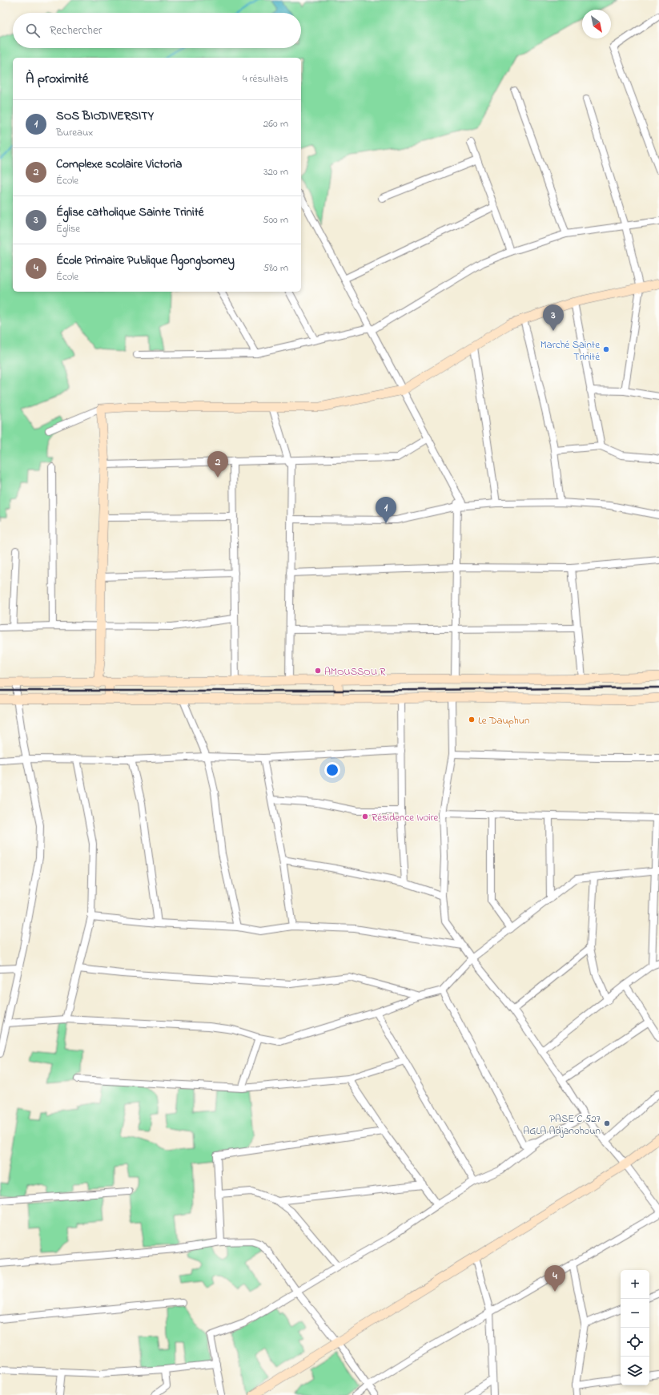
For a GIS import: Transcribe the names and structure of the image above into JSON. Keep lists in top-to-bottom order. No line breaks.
{"places":["Marché Sainte Trinité","AMOUSSOU R","Le Dauphun","Résidence Ivoire","PASE C 527 AGLA Adjanohoun"],"north":"bottom right","page":{"search":"Rechercher","heading":["À proximité","4 résultats"],"list":[{"mark":"1","name":"SOS BIODIVERSITY","note":"Bureaux","value":"260 m"},{"mark":"2","name":"Complexe scolaire Victoria","note":"École","value":"320 m"},{"mark":"3","name":"Église catholique Sainte Trinité","note":"Église","value":"500 m"},{"mark":"4","name":"École Primaire Publique Agongbomey","note":"École","value":"580 m"}],"pins":["3","2","1","4"],"map_buttons":["+","−"]}}
